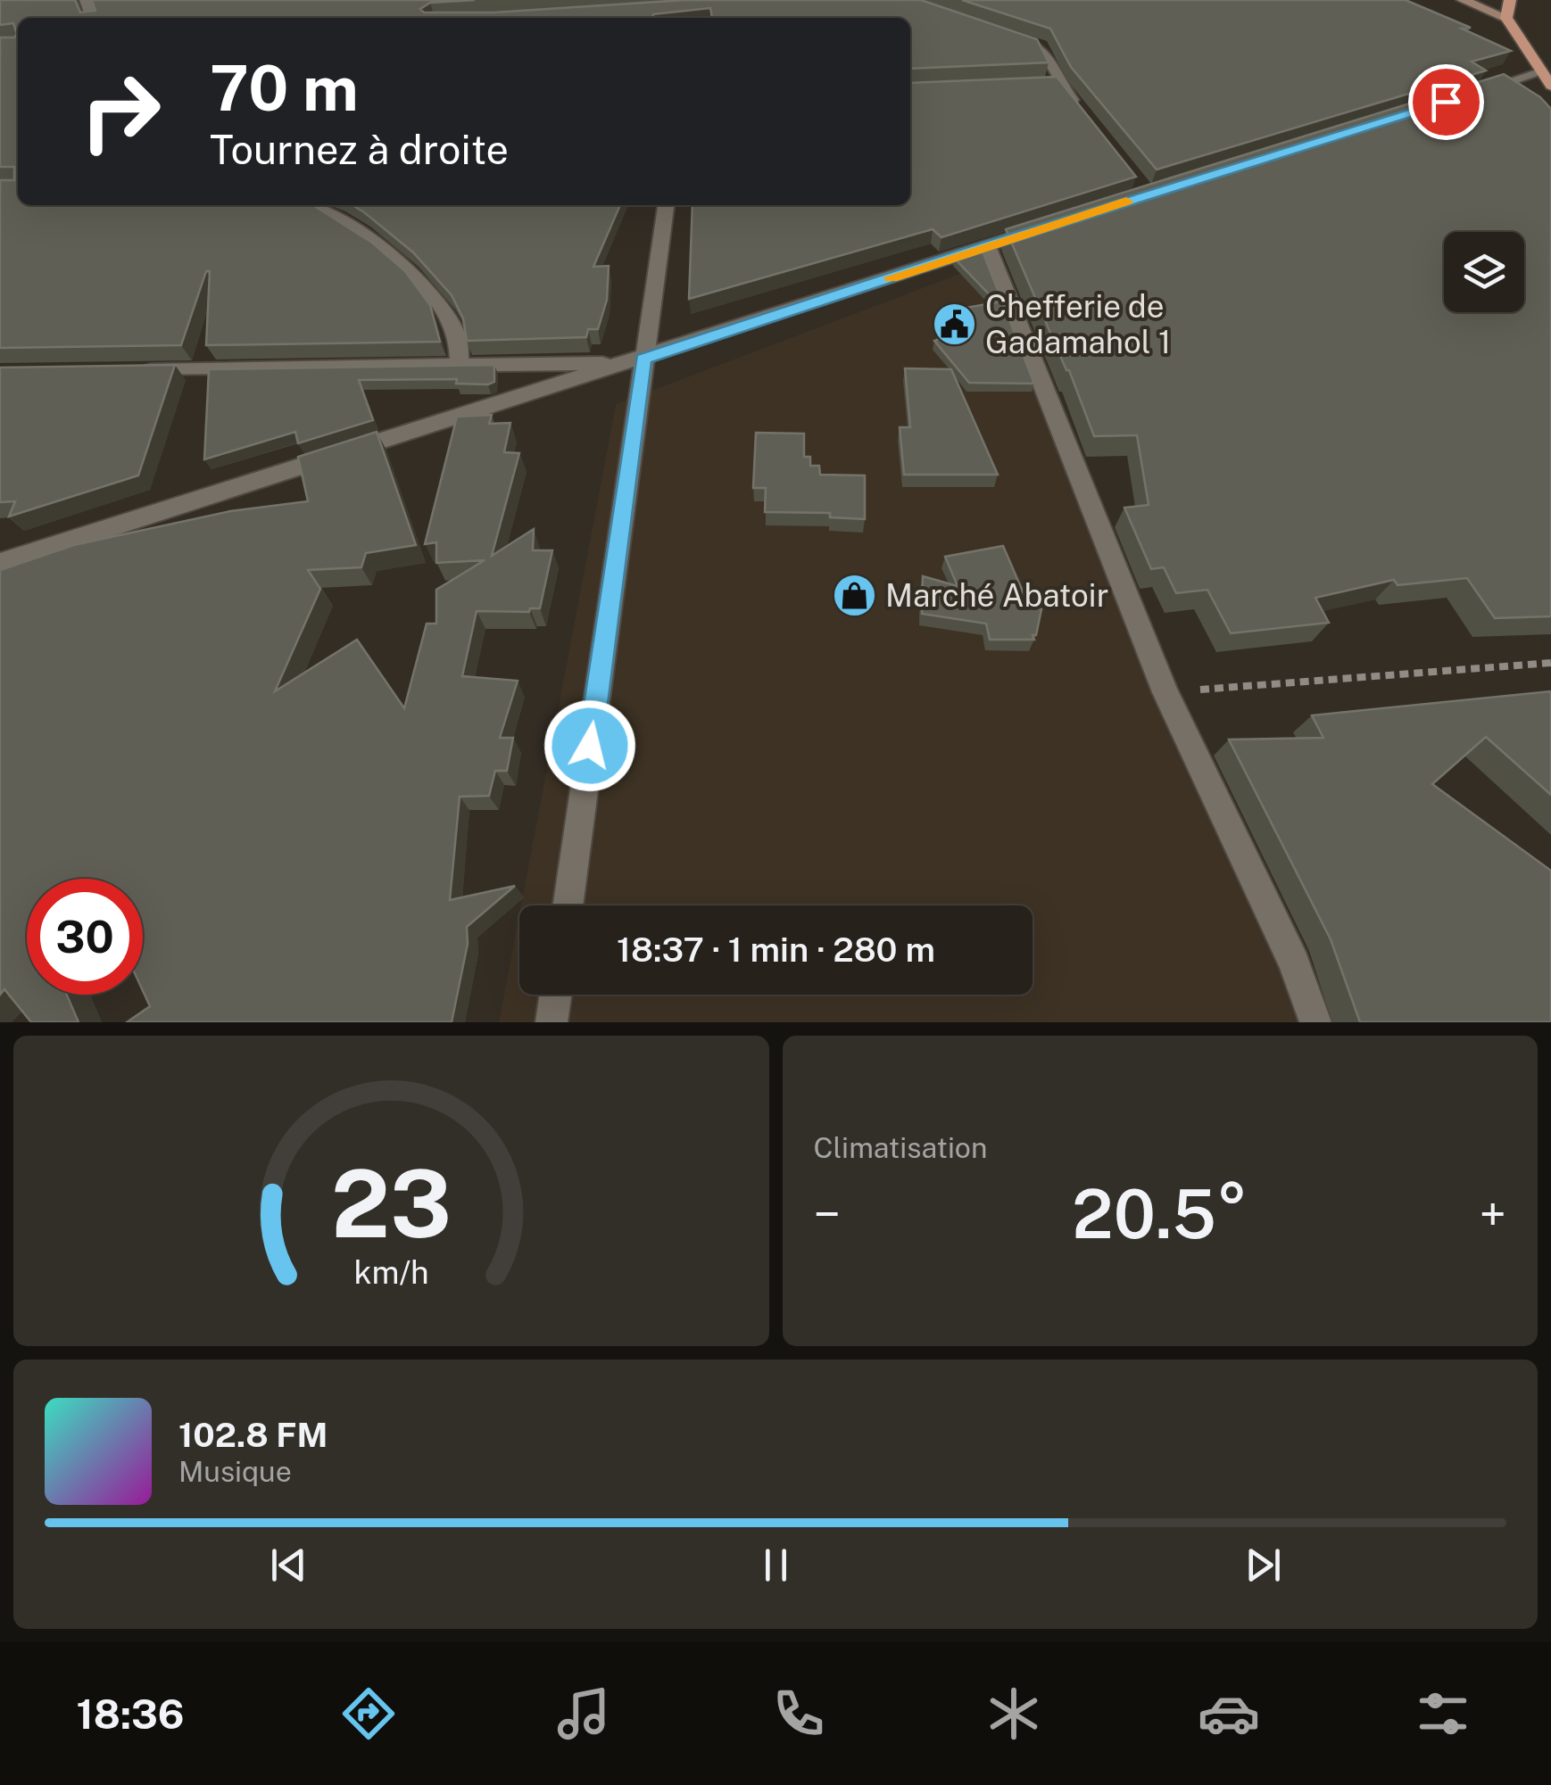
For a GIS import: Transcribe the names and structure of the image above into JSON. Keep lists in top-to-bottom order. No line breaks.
{"places":{"public building":["Chefferie de Gadamahol 1"],"shop":["Marché Abatoir"]},"page":{"turn":["70 m","Tournez à droite"],"limit":"30","trip":"18:37 · 1 min · 280 m","tile":"Climatisation","heat":["−","20.5°","+"],"song":["102.8 FM","Musique"],"tabs":"18:36","gauge":["23","km/h"]}}
